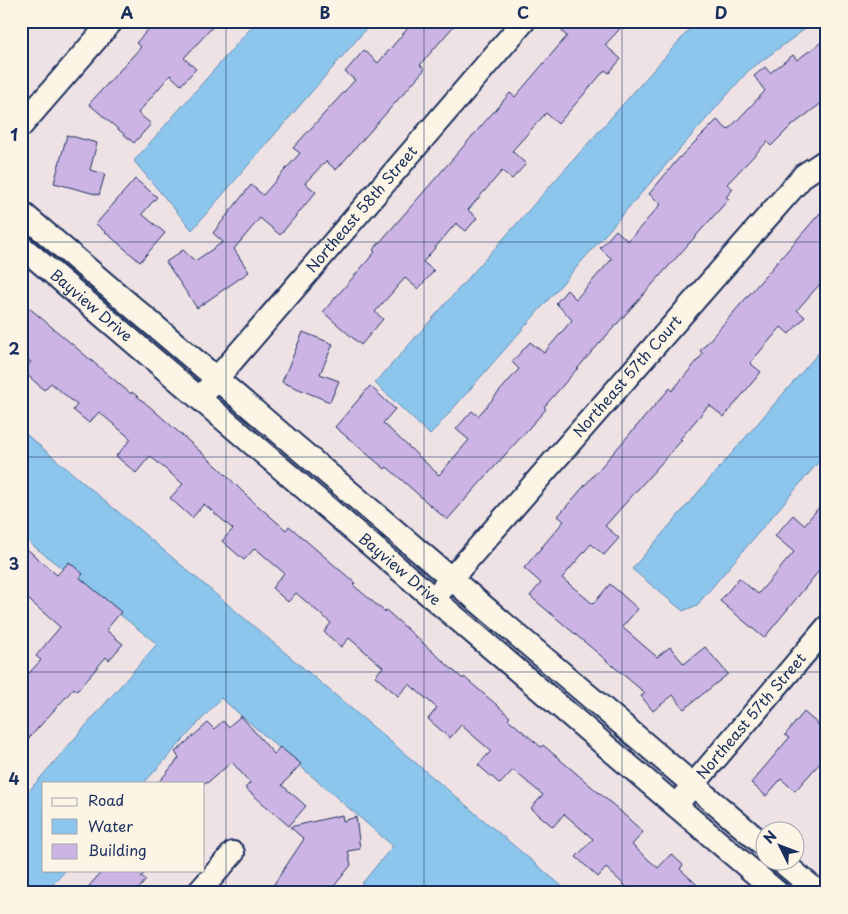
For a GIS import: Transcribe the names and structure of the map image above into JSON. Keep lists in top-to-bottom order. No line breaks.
{"streets":{"street":["Northeast 58th Street","Bayview Drive","Northeast 57th Court","Northeast 57th Street"]},"crossings":[["Northeast 58th Street","Bayview Drive"],["Bayview Drive","Northeast 57th Court"],["Bayview Drive","Northeast 57th Street"]],"legend":["Road","Water","Building"],"north":"top left","grid":{"columns":["A","B","C","D"],"rows":["1","2","3","4"]}}
